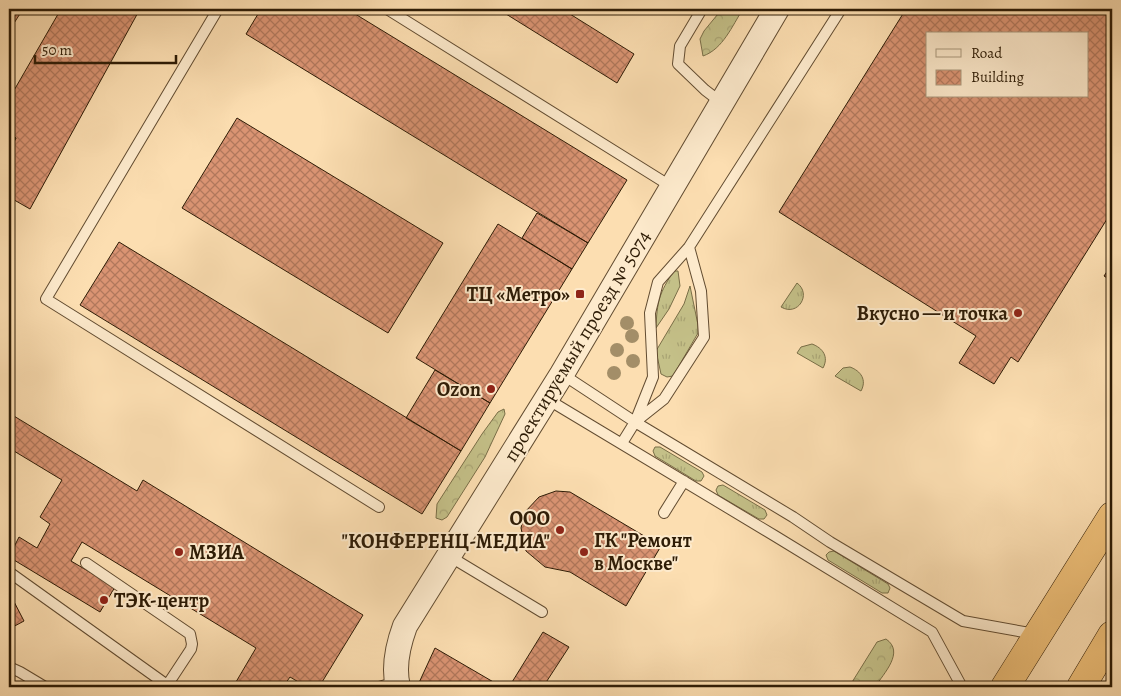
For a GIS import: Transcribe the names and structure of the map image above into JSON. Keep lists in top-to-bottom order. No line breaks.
{"streets":{"street":["проектируемый проезд № 5074"]},"places":{"transit":["ТЦ «Метро»"],"other":["Вкусно — и точка","Ozon","ООО \"КОНФЕРЕНЦ-МЕДИА\"","МЗИА","ГК \"Ремонт в Москве\"","ТЭК-центр"]},"legend":["Road","Building"],"scale_bar":"50 m"}
